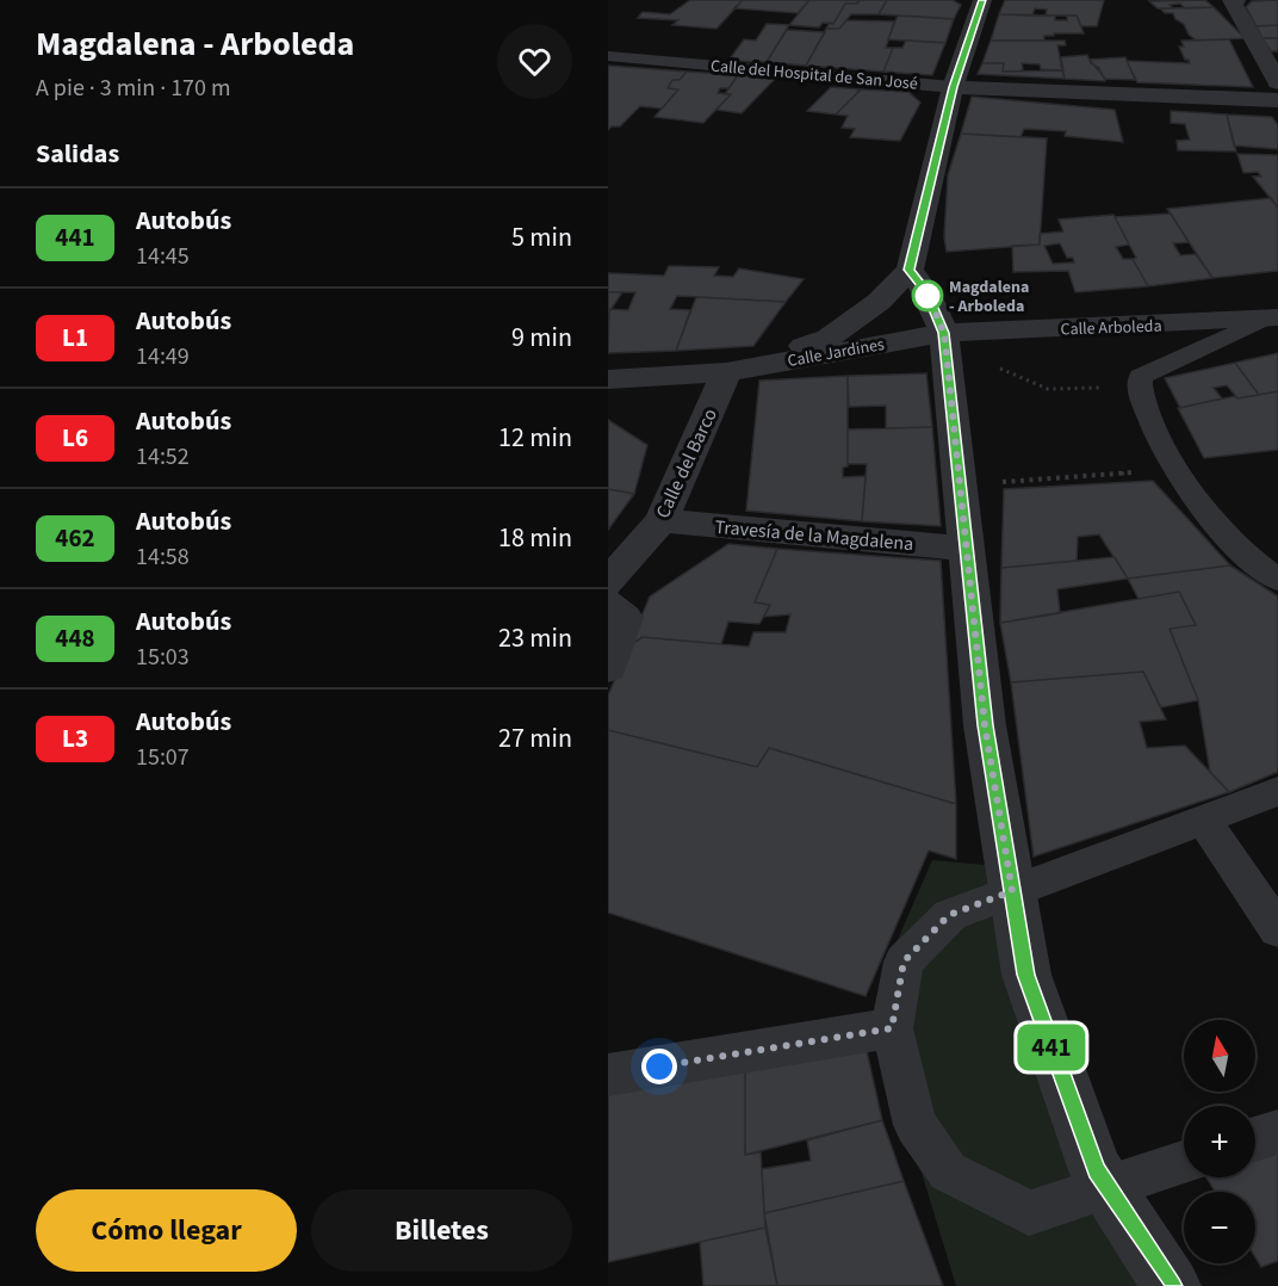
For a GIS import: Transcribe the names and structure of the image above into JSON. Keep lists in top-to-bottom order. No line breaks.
{"streets":{"street":["Calle del Hospital de San José","Calle Arboleda","Calle Jardines","Calle del Barco","Travesía de la Magdalena"]},"crossings":[["Calle Arboleda","Calle Jardines"],["Calle Jardines","Calle del Barco"],["Calle del Barco","Travesía de la Magdalena"]],"places":["Magdalena - Arboleda"],"lines":["bus line 441"],"north":"top","page":{"heading":[["Magdalena - Arboleda","A pie · 3 min · 170 m"],"Salidas"],"on_map":"441","list":[{"mark":"441","name":"Autobús","note":"14:45","value":"5 min"},{"mark":"L1","name":"Autobús","note":"14:49","value":"9 min"},{"mark":"L6","name":"Autobús","note":"14:52","value":"12 min"},{"mark":"462","name":"Autobús","note":"14:58","value":"18 min"},{"mark":"448","name":"Autobús","note":"15:03","value":"23 min"},{"mark":"L3","name":"Autobús","note":"15:07","value":"27 min"}],"map_buttons":["+","−"],"buttons":["Cómo llegar","Billetes"]}}
